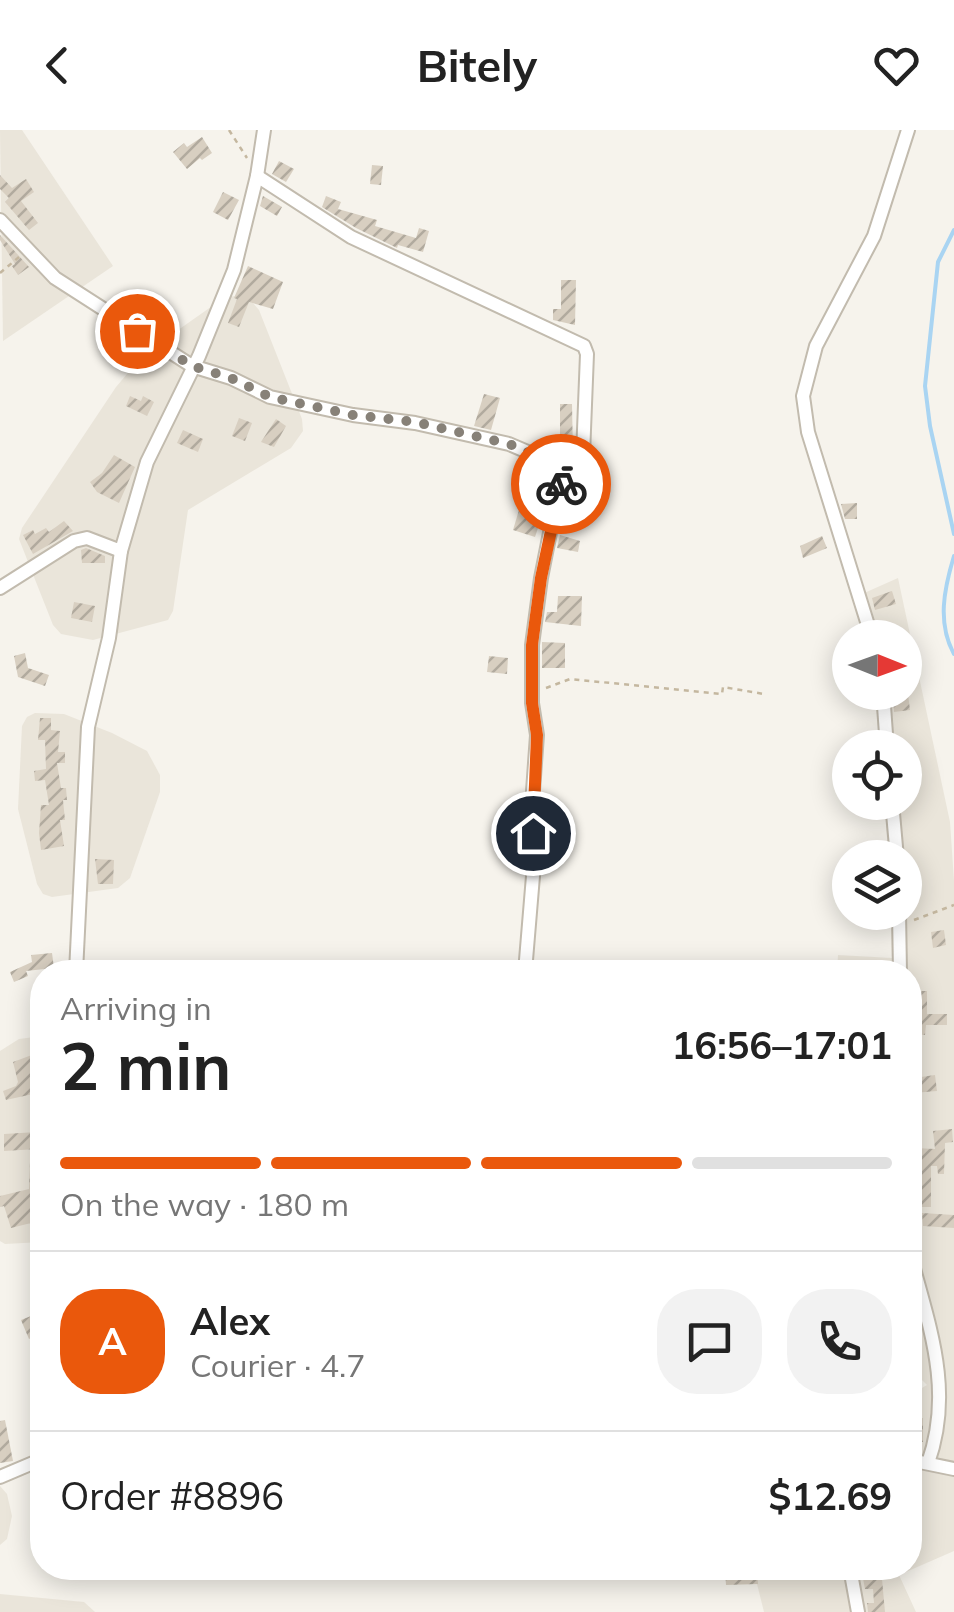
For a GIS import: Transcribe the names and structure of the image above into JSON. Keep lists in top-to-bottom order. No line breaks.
{"north":"right","page":{"header":"Bitely","heading":["2 min","Arriving in","16:56–17:01"],"panel":["Alex","Courier · 4.7","Order #8896","$12.69"],"bar":"On the way · 180 m","round":"A"}}
